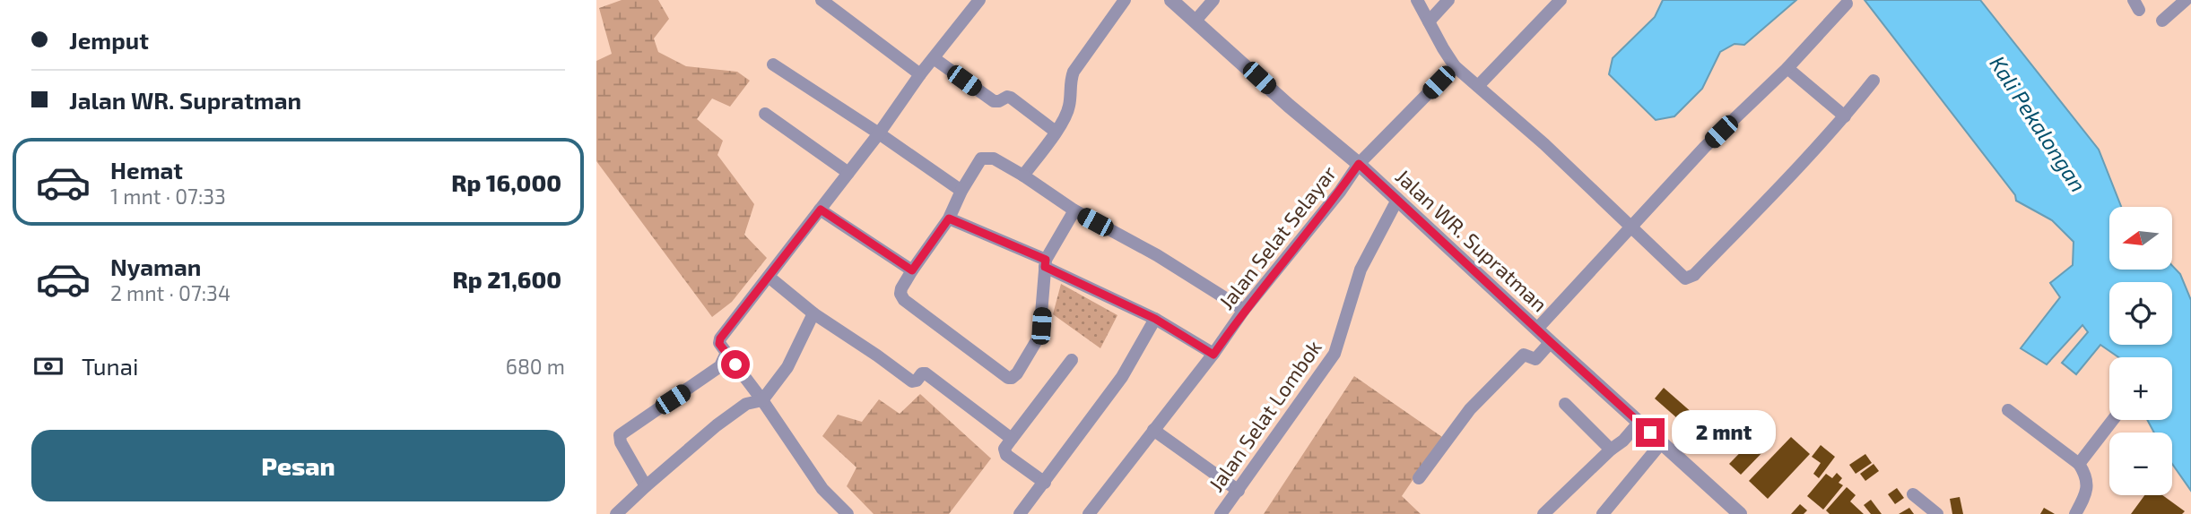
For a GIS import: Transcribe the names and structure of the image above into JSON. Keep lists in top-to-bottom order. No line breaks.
{"streets":{"street":["Jalan Selat Selayar","Jalan WR. Supratman","Jalan Selat Lombok"]},"crossings":[["Jalan Selat Selayar","Jalan WR. Supratman"],["Jalan WR. Supratman","Jalan Selat Lombok"]],"water":["Kali Pekalongan"],"north":"left","page":{"banner":["Jemput","Jalan WR. Supratman"],"list":[{"name":"Hemat","note":"1 mnt · 07:33","value":"Rp 16,000"},{"name":"Nyaman","note":"2 mnt · 07:34","value":"Rp 21,600"}],"map_buttons":["+","−"],"pay":["Tunai","680 m"],"bubble":"2 mnt","buttons":"Pesan"}}
